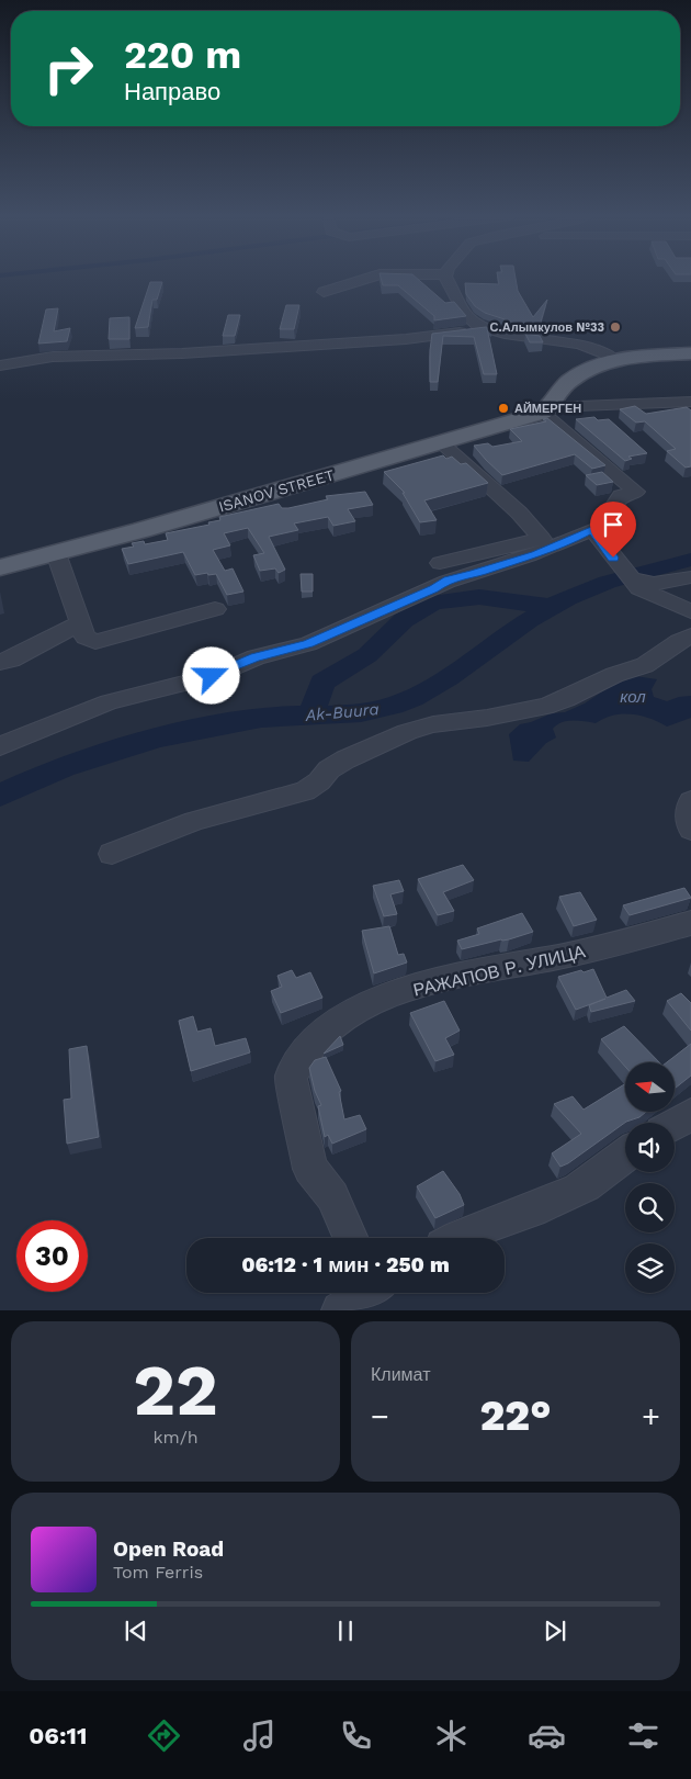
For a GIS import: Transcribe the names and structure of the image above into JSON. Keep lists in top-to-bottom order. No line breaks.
{"streets":{"main road":["ISANOV STREET"],"street":["РАЖАПОВ Р. УЛИЦА"]},"water":["кол","Ak-Buura"],"places":["С.Алымкулов №33","АЙМЕРГЕН"],"north":"left","page":{"turn":["220 m","Направо"],"limit":"30","trip":"06:12 · 1 мин · 250 m","tile":[["22","km/h"],"Климат"],"heat":["−","22°","+"],"song":["Open Road","Tom Ferris"],"tabs":"06:11"}}
